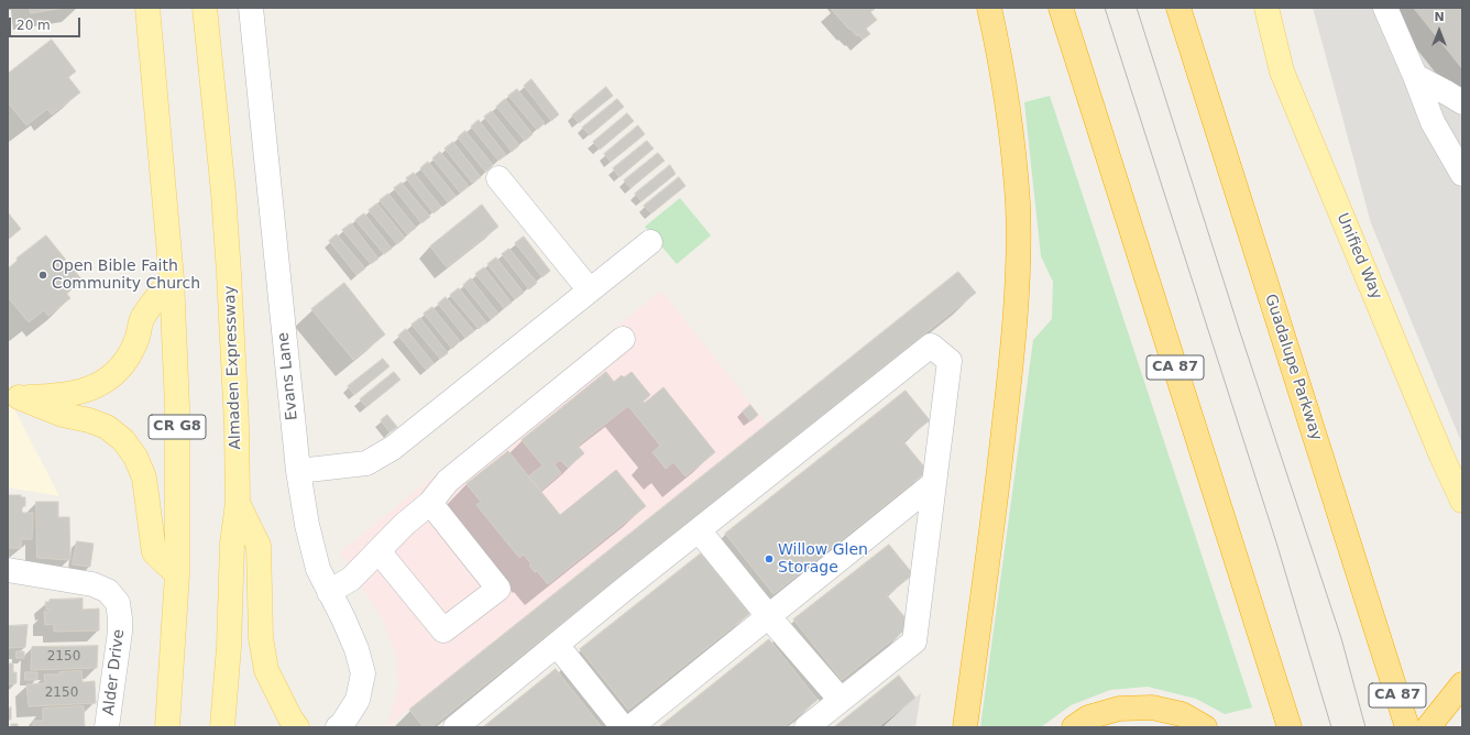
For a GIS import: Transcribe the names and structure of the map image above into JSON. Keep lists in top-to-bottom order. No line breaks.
{"streets":{"highway":["CA 87","Guadalupe Parkway"],"main road":["Unified Way","Almaden Expressway","CR G8"],"street":["Evans Lane","Alder Drive"]},"places":["Open Bible Faith Community Church","Willow Glen Storage"],"house_numbers":["2150","2150"],"scale_bar":"20 m","north":"top"}
